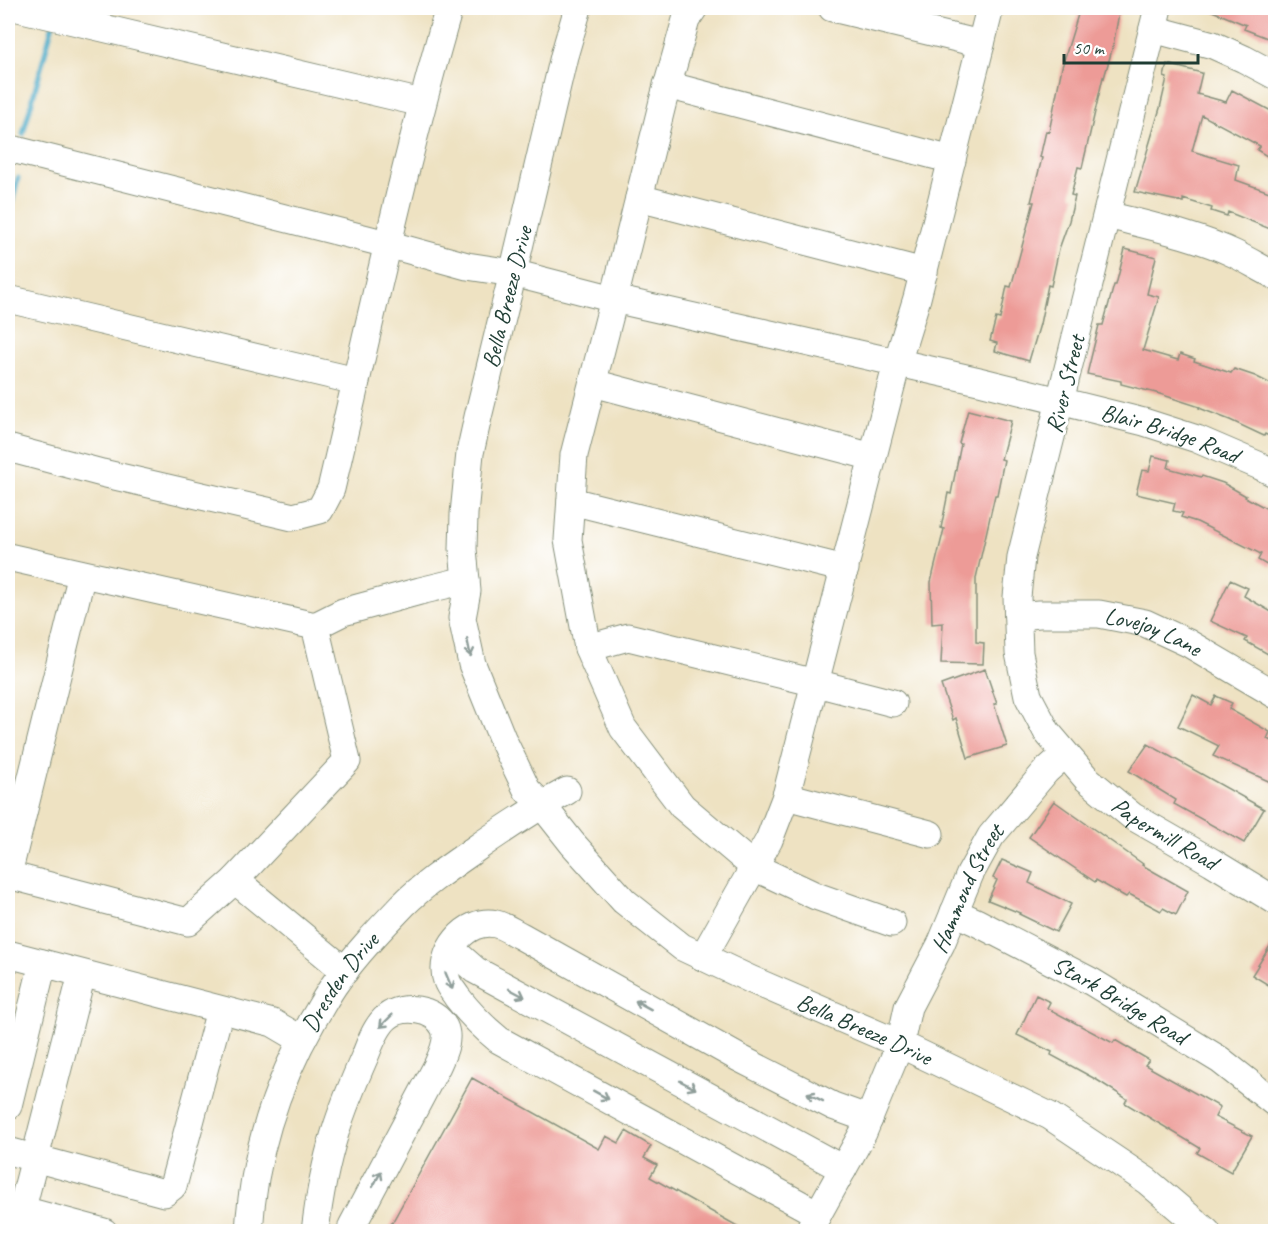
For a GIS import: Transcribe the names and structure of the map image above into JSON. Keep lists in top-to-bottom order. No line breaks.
{"streets":{"street":["Bella Breeze Drive","River Street","Blair Bridge Road","Lovejoy Lane","Papermill Road","Hammond Street","Dresden Drive","Stark Bridge Road"]},"crossings":[["Bella Breeze Drive","Blair Bridge Road"],["Bella Breeze Drive","Hammond Street"],["Bella Breeze Drive","Dresden Drive"],["River Street","Blair Bridge Road"],["River Street","Lovejoy Lane"],["River Street","Papermill Road"],["River Street","Hammond Street"],["Papermill Road","Hammond Street"],["Hammond Street","Stark Bridge Road"]],"scale_bar":"50 m"}
